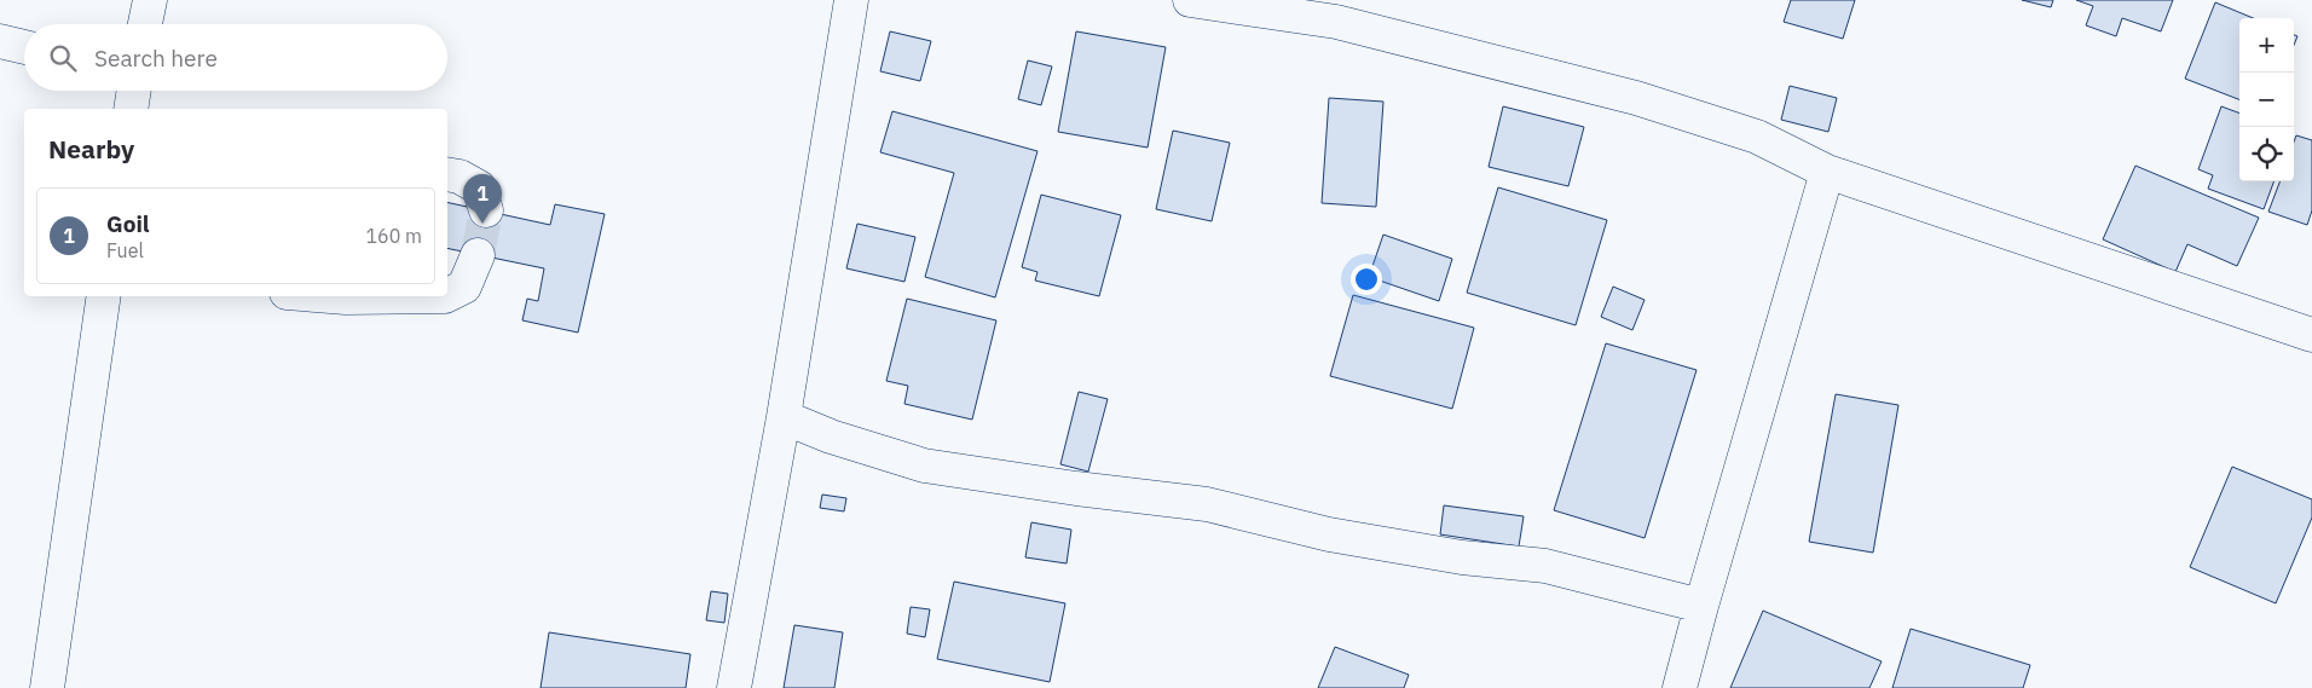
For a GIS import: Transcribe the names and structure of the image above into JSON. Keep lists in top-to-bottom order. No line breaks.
{"page":{"map_buttons":["+","−"],"search":"Search here","heading":"Nearby","pins":"1","list":[{"mark":"1","name":"Goil","note":"Fuel","value":"160 m"}]}}
